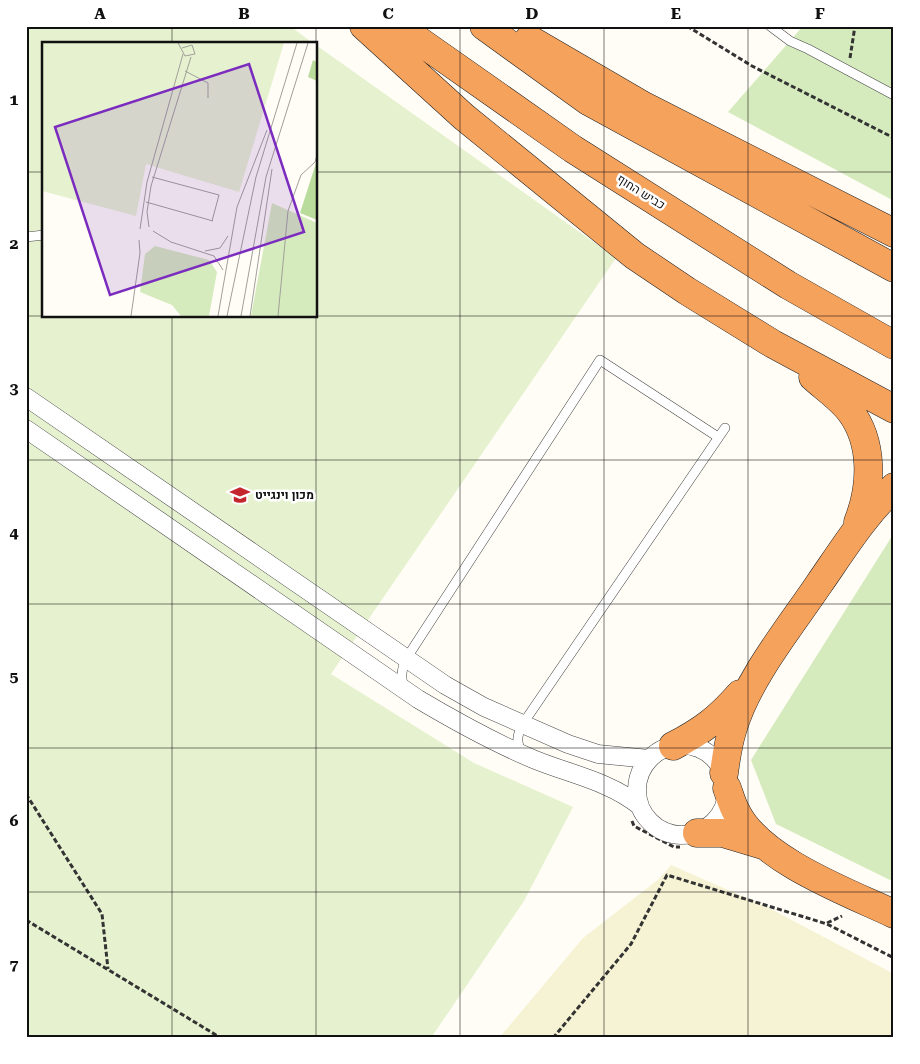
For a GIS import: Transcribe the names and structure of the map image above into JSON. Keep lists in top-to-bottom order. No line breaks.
{"streets":{"highway":["כביש החוף"]},"places":{"school or university":["מכון וינגייט"]},"grid":{"columns":["A","B","C","D","E","F"],"rows":["1","2","3","4","5","6","7"]}}
